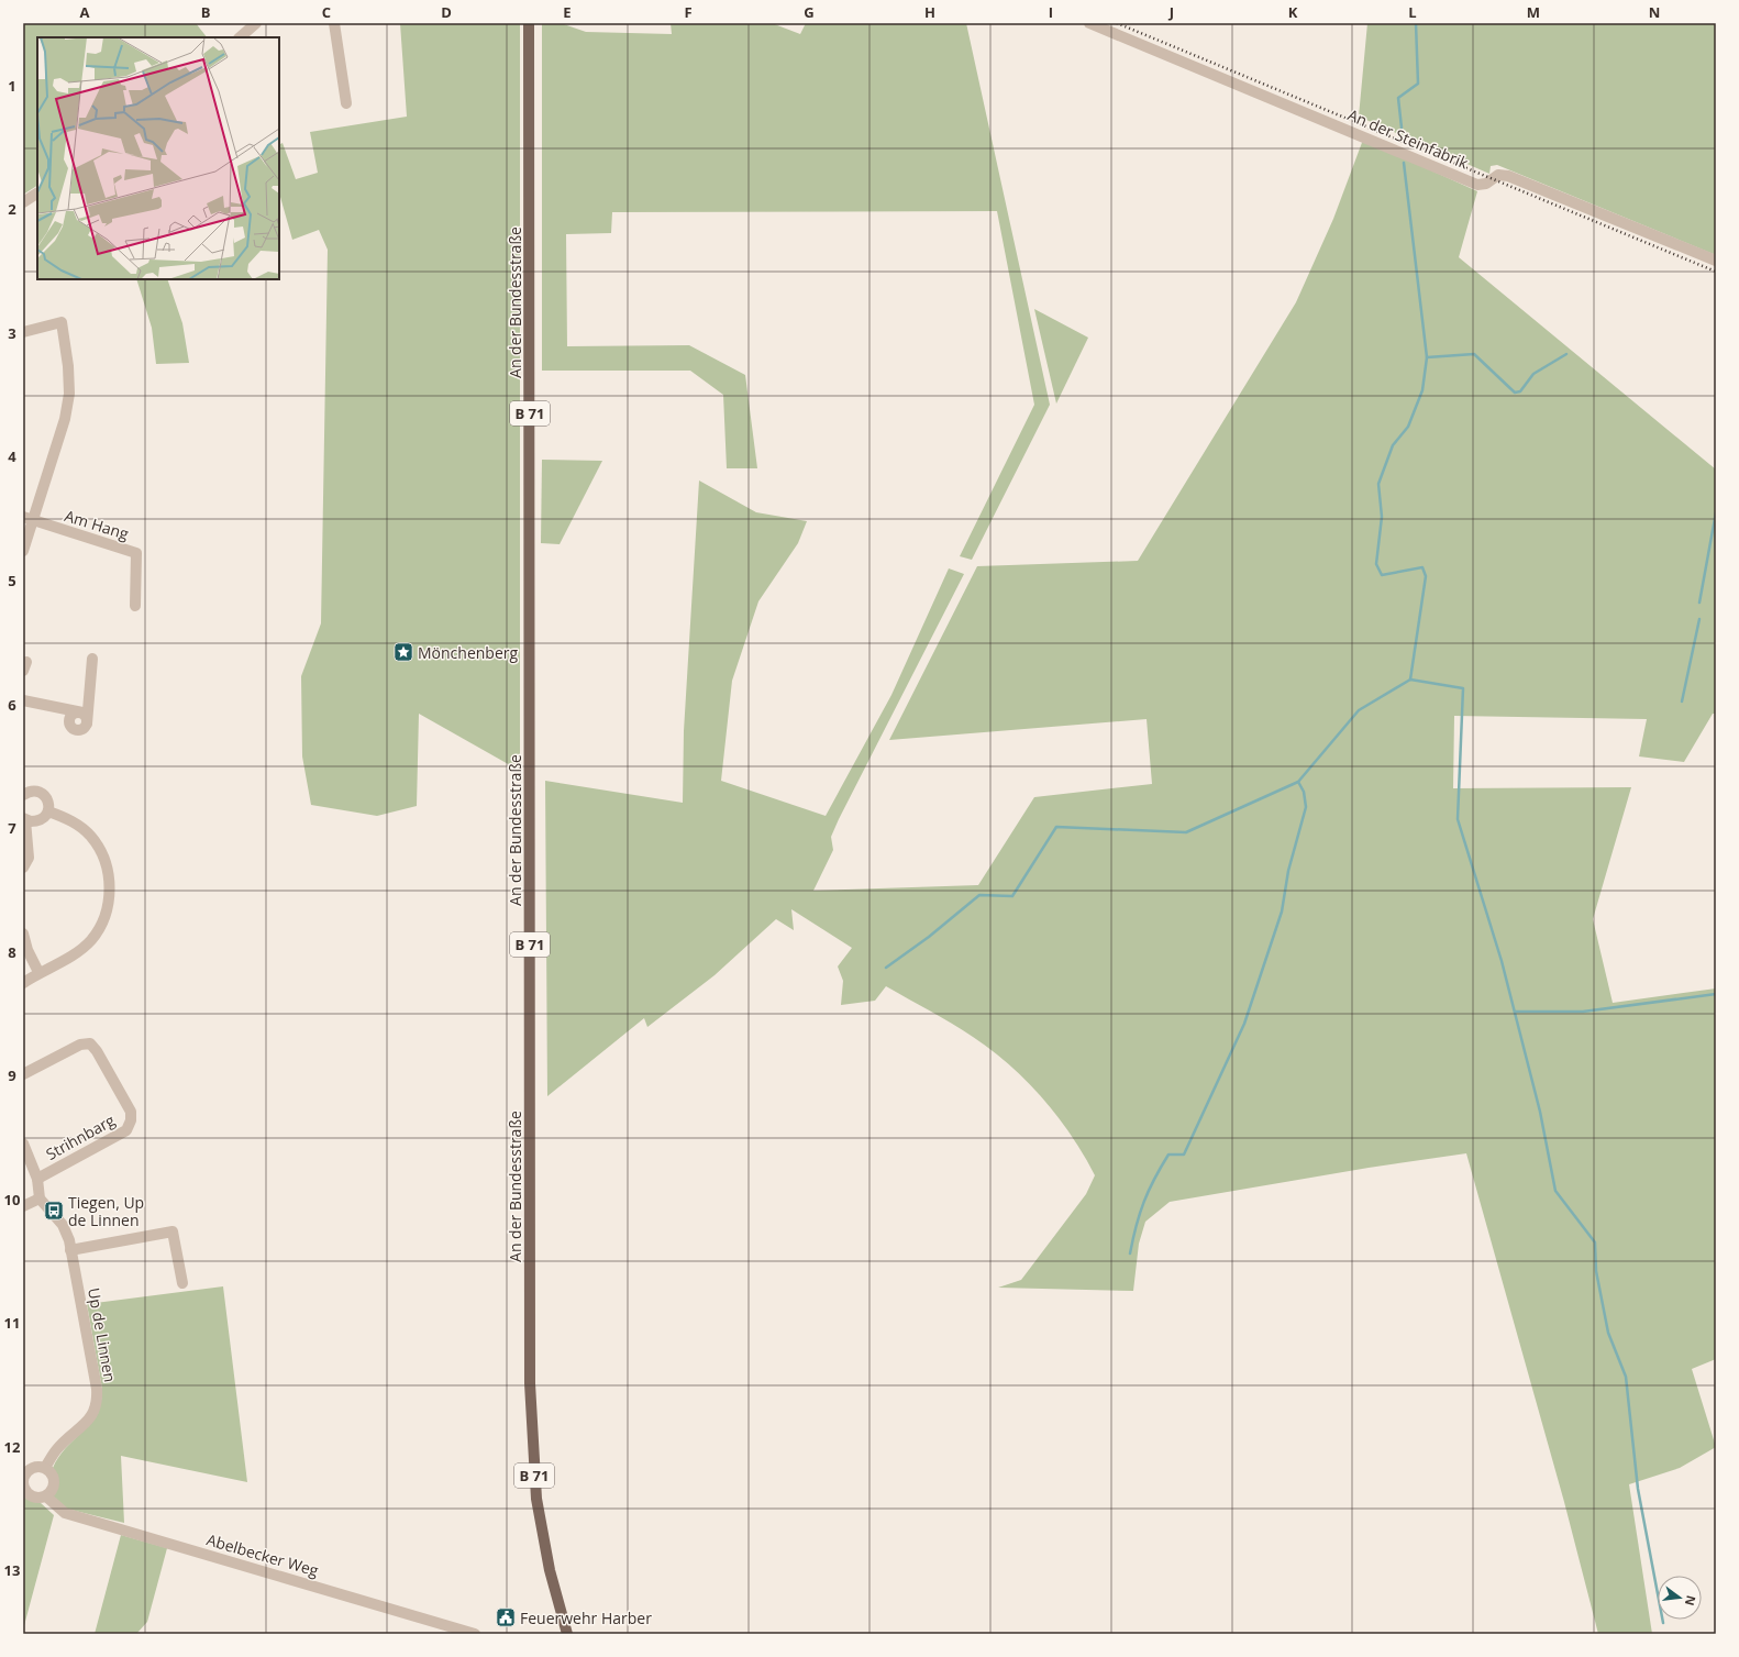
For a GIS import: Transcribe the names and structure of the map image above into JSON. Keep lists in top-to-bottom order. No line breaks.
{"streets":{"main road":["An der Bundesstraße","B 71"],"street":["An der Steinfabrik","Am Hang","Strihnbarg","Up de Linnen","Abelbecker Weg"]},"crossings":[["Up de Linnen","Abelbecker Weg"]],"places":{"place":["Mönchenberg"],"bus stop":["Tiegen, Up de Linnen"],"public building":["Feuerwehr Harber"]},"north":"right","grid":{"columns":["A","B","C","D","E","F","G","H","I","J","K","L","M","N"],"rows":["1","2","3","4","5","6","7","8","9","10","11","12","13"]}}
